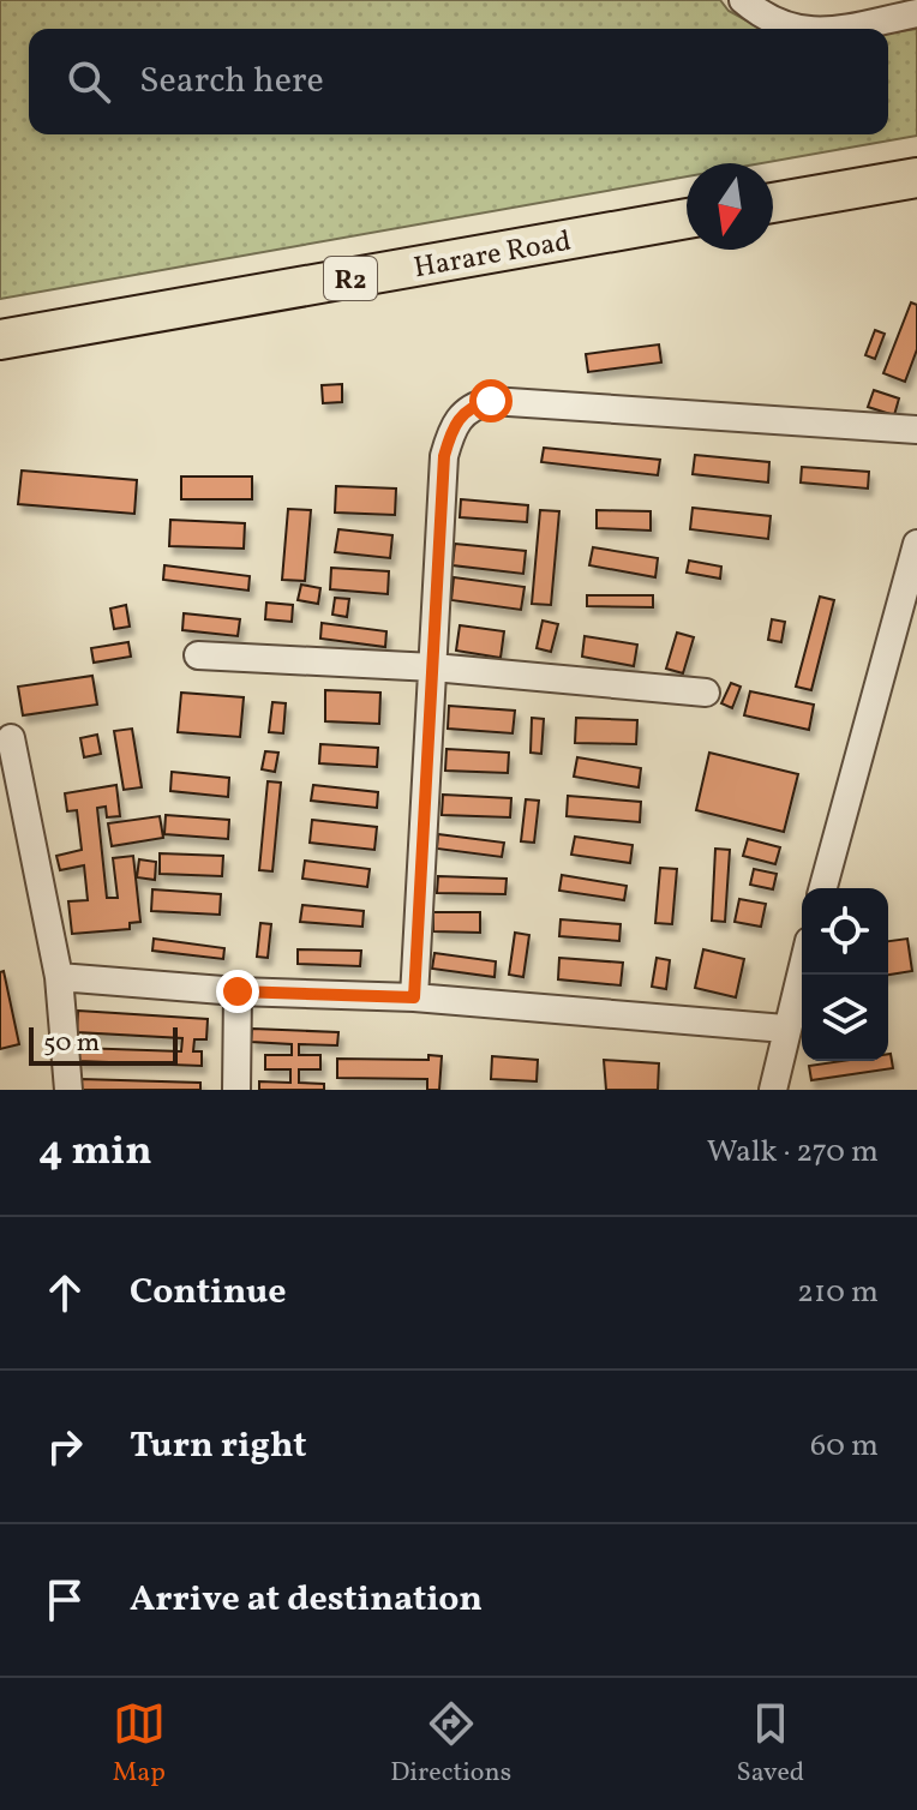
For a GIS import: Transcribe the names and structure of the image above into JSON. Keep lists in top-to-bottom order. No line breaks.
{"streets":{"highway":["Harare Road","R2"]},"scale_bar":"50 m","north":"bottom","page":{"search":"Search here","scale":"50 m","heading":["4 min","Walk · 270 m"],"list":[["Continue","210 m"],["Turn right","60 m"],"Arrive at destination"],"nav":["Map","Directions","Saved"]}}
